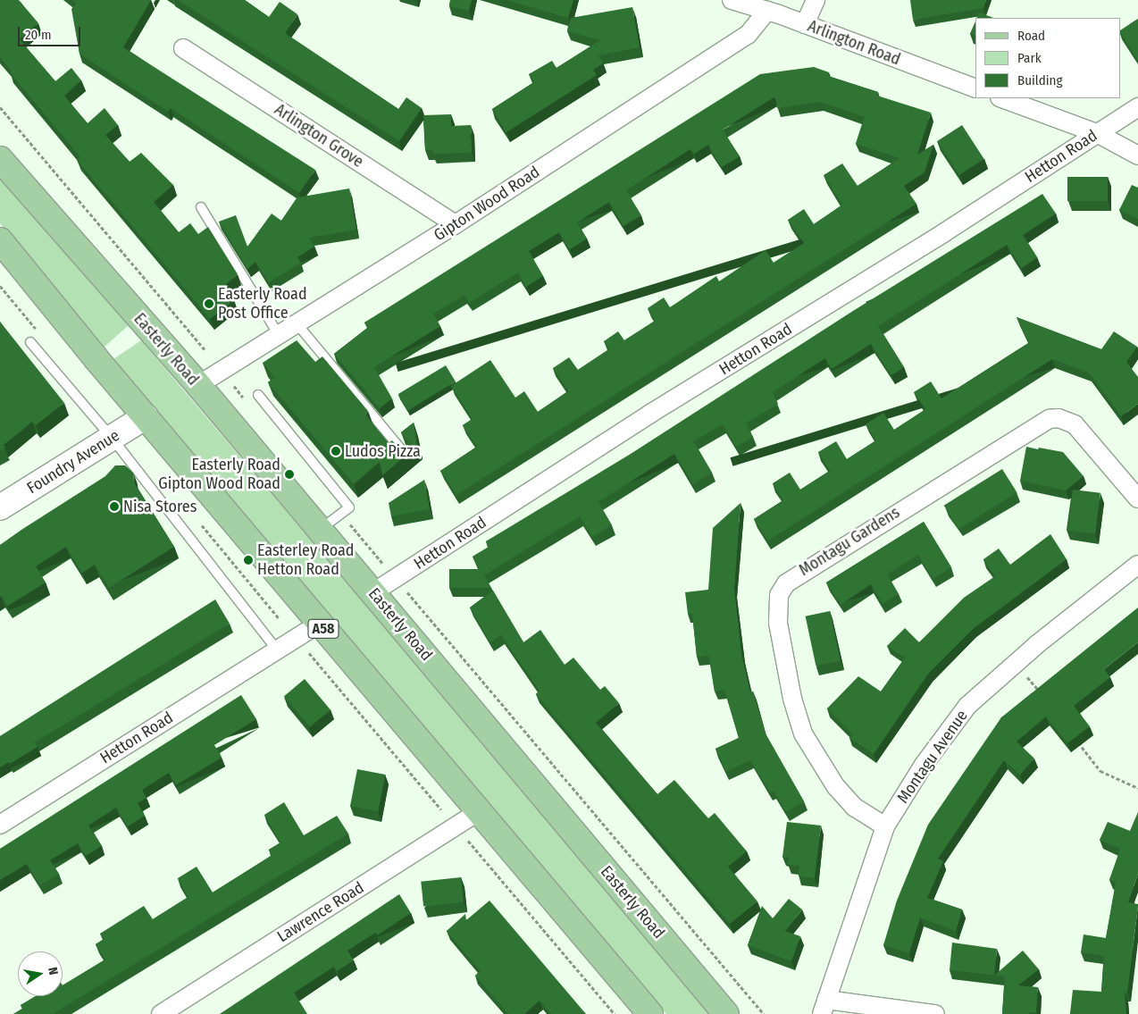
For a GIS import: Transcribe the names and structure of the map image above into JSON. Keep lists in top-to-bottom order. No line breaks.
{"streets":{"main road":["Easterly Road","A58"],"street":["Arlington Road","Arlington Grove","Hetton Road","Gipton Wood Road","Foundry Avenue","Montagu Gardens","Montagu Avenue","Lawrence Road"]},"crossings":[["Arlington Road","Gipton Wood Road"],["Arlington Grove","Gipton Wood Road"],["Hetton Road","Easterly Road"],["Hetton Road","A58"],["Gipton Wood Road","Easterly Road"],["Foundry Avenue","A58"],["Montagu Gardens","Montagu Avenue"],["A58","Lawrence Road"]],"places":["Easterly Road Post Office","Ludos Pizza","Easterly Road Gipton Wood Road","Nisa Stores","Easterley Road Hetton Road"],"legend":["Road","Park","Building"],"scale_bar":"20 m","north":"right"}
